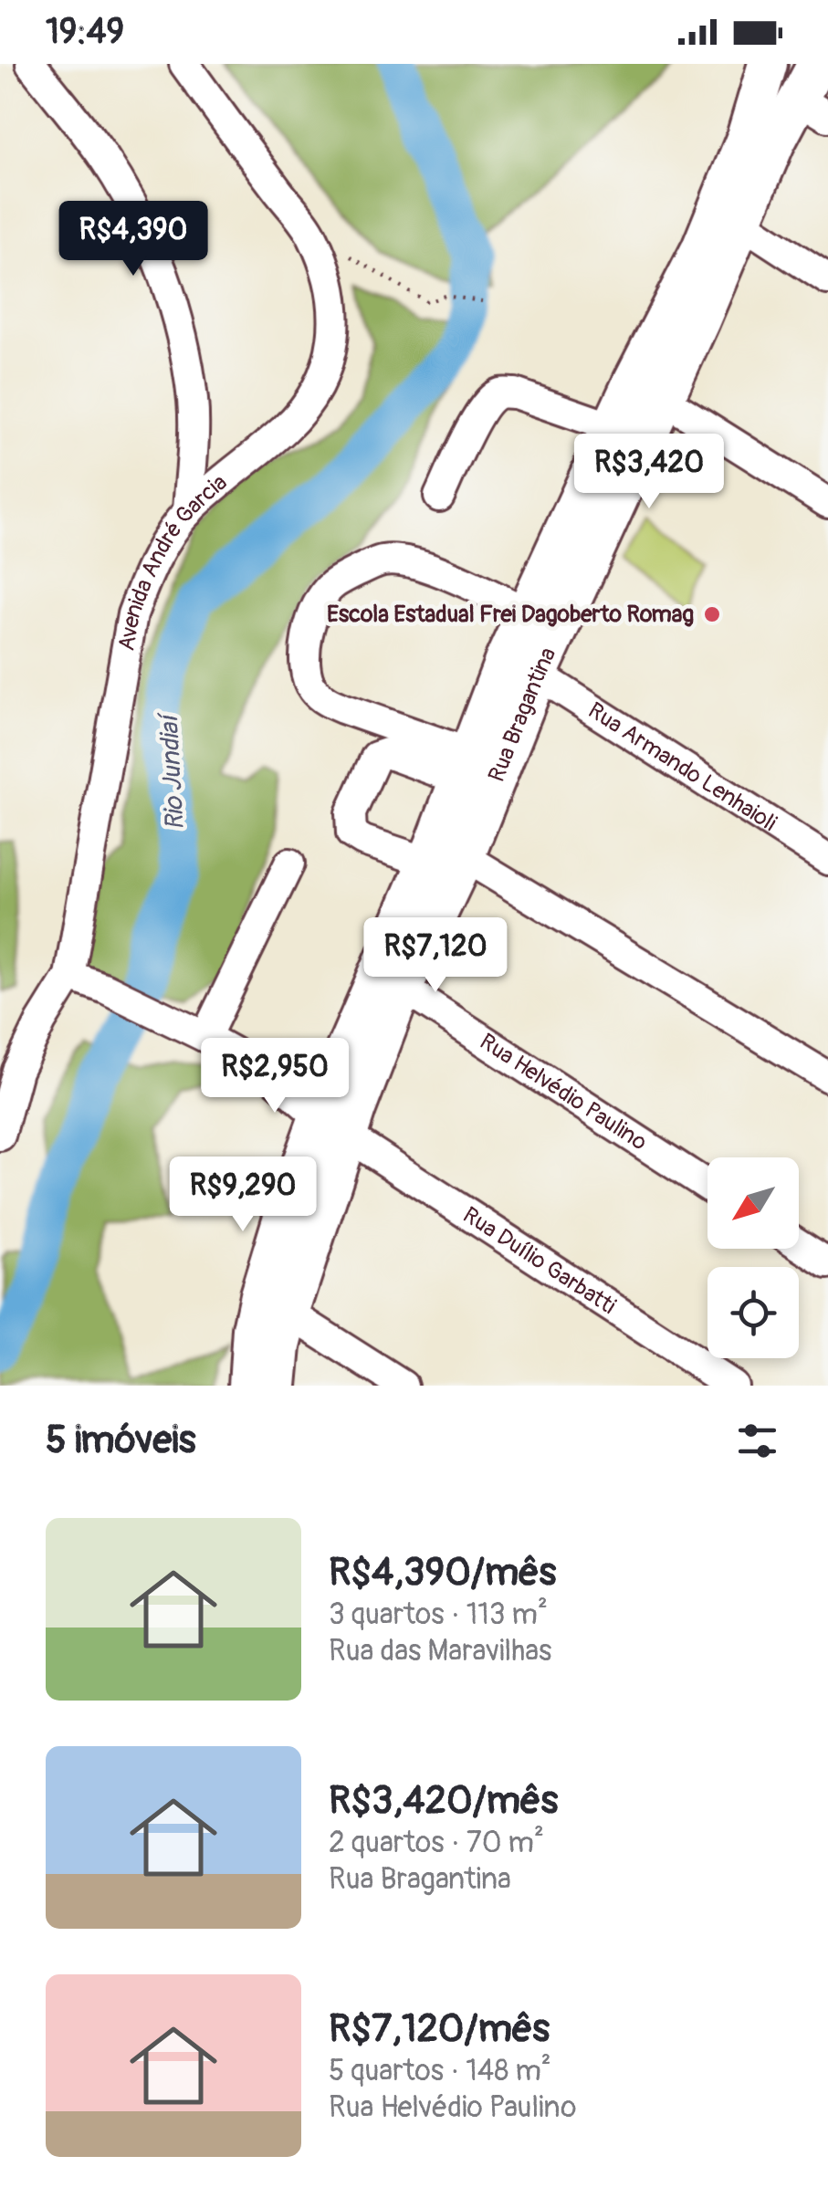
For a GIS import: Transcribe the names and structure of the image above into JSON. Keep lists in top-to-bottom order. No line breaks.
{"streets":{"main road":["Rua Bragantina"],"street":["Avenida André Garcia","Rua Armando Lenhaioli","Rua Helvédio Paulino","Rua Duílio Garbatti"]},"crossings":[["Avenida André Garcia","Rua Duílio Garbatti"],["Rua Bragantina","Rua Armando Lenhaioli"],["Rua Bragantina","Rua Helvédio Paulino"],["Rua Bragantina","Rua Duílio Garbatti"]],"water":["Rio Jundiaí"],"places":["Escola Estadual Frei Dagoberto Romag"],"north":"bottom left","page":{"status":"19:49","price":["R$4,390","R$3,420","R$7,120","R$2,950","R$9,290"],"heading":"5 imóveis","list":[{"name":"R$4,390/mês","note":"3 quartos · 113 m² · Rua das Maravilhas"},{"name":"R$3,420/mês","note":"2 quartos · 70 m² · Rua Bragantina"},{"name":"R$7,120/mês","note":"5 quartos · 148 m² · Rua Helvédio Paulino"}]}}
